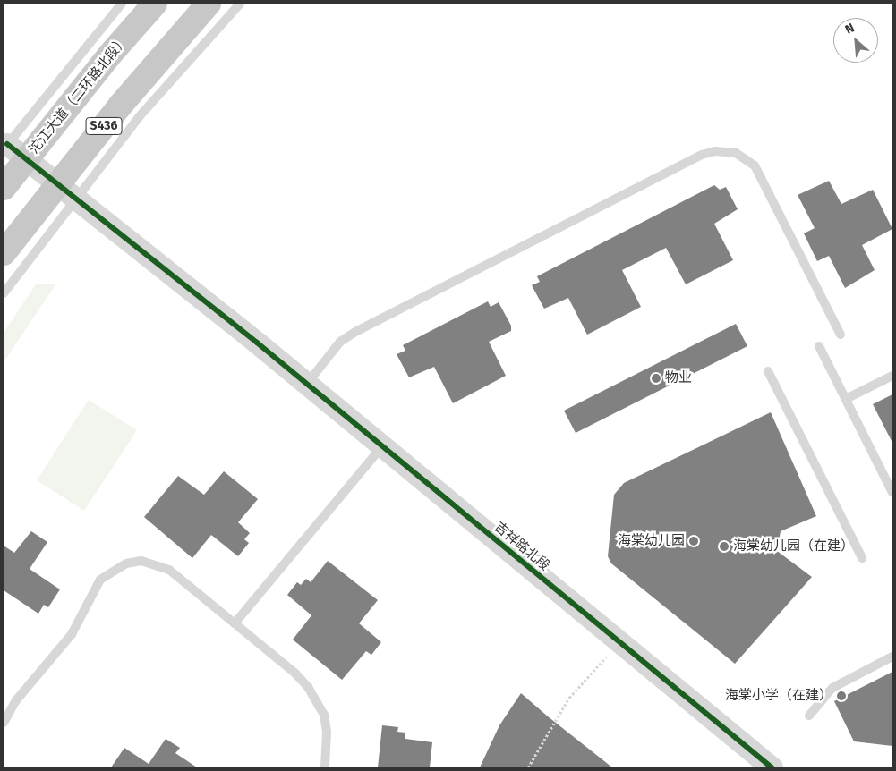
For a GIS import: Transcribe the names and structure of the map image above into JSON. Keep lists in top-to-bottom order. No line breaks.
{"streets":{"highway":["沱江大道（二环路北段）","S436"],"street":["吉祥路北段"]},"crossings":[["沱江大道（二环路北段）","吉祥路北段"],["S436","吉祥路北段"]],"places":["物业","海棠幼儿园","海棠幼儿园（在建）","海棠小学（在建）"],"north":"top left"}
